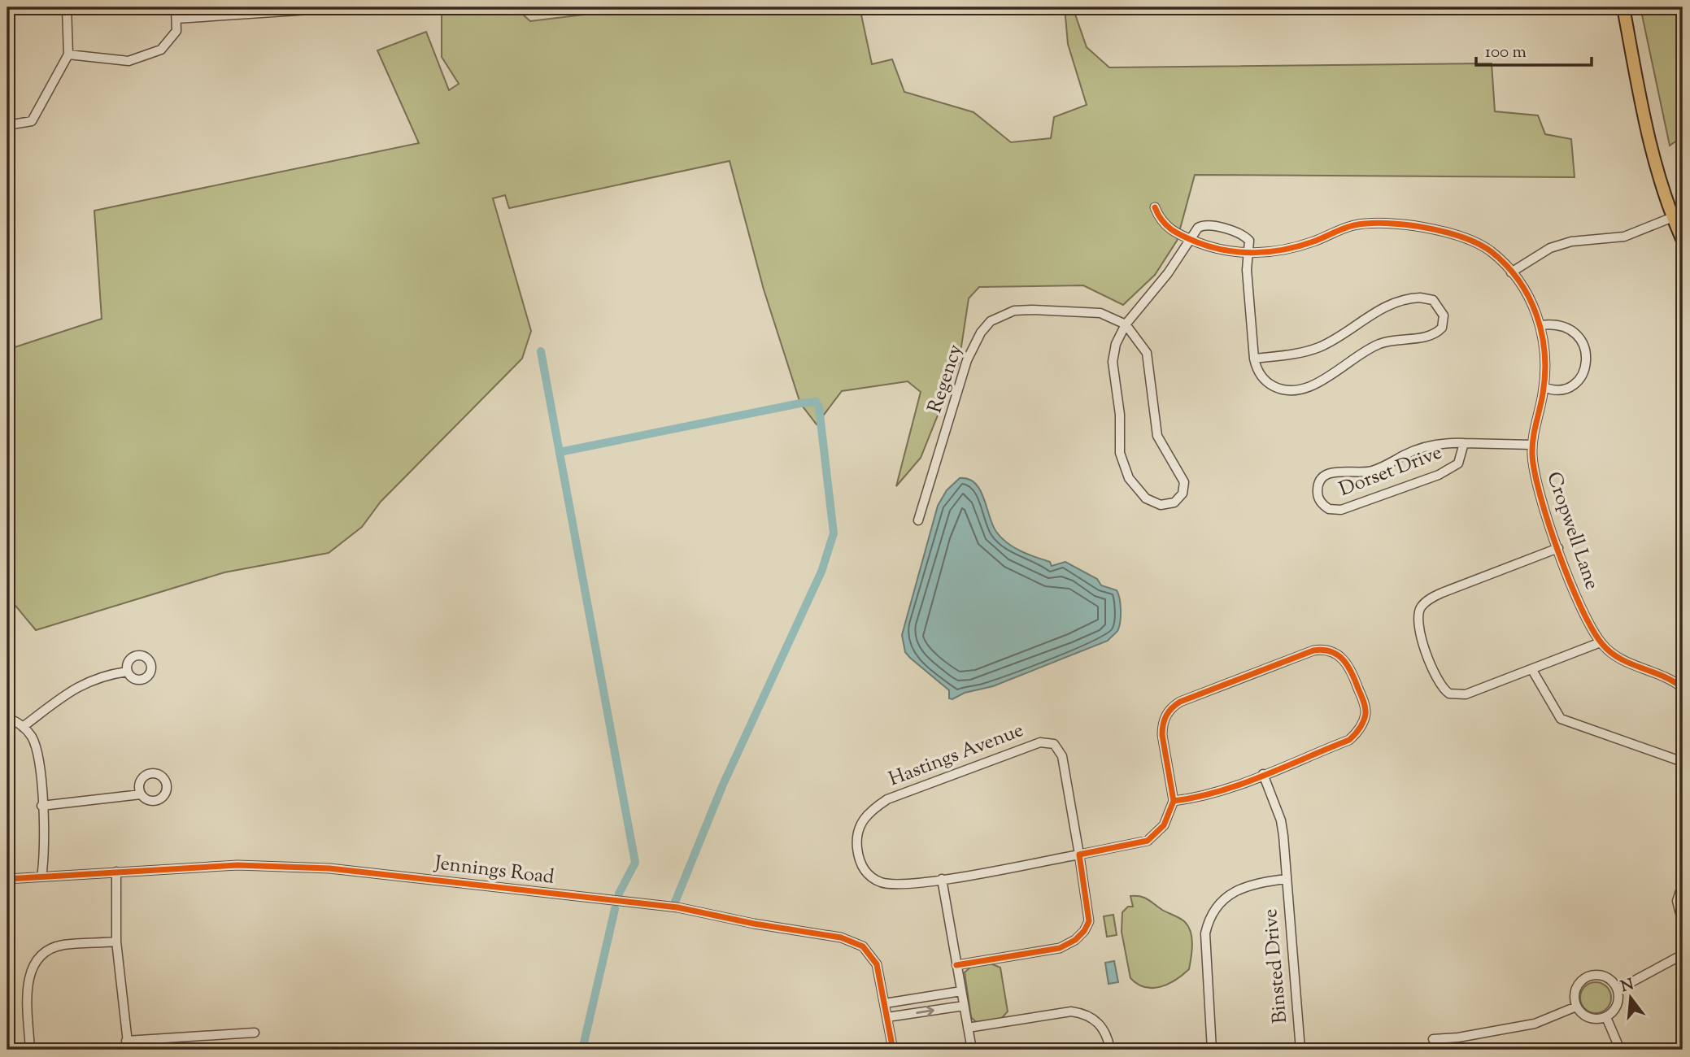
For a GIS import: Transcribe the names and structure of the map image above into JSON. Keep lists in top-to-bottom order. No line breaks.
{"streets":{"street":["Regency","Dorset Drive","Cropwell Lane","Hastings Avenue","Jennings Road","Binsted Drive"]},"crossings":[["Dorset Drive","Cropwell Lane"]],"scale_bar":"100 m","north":"top"}
